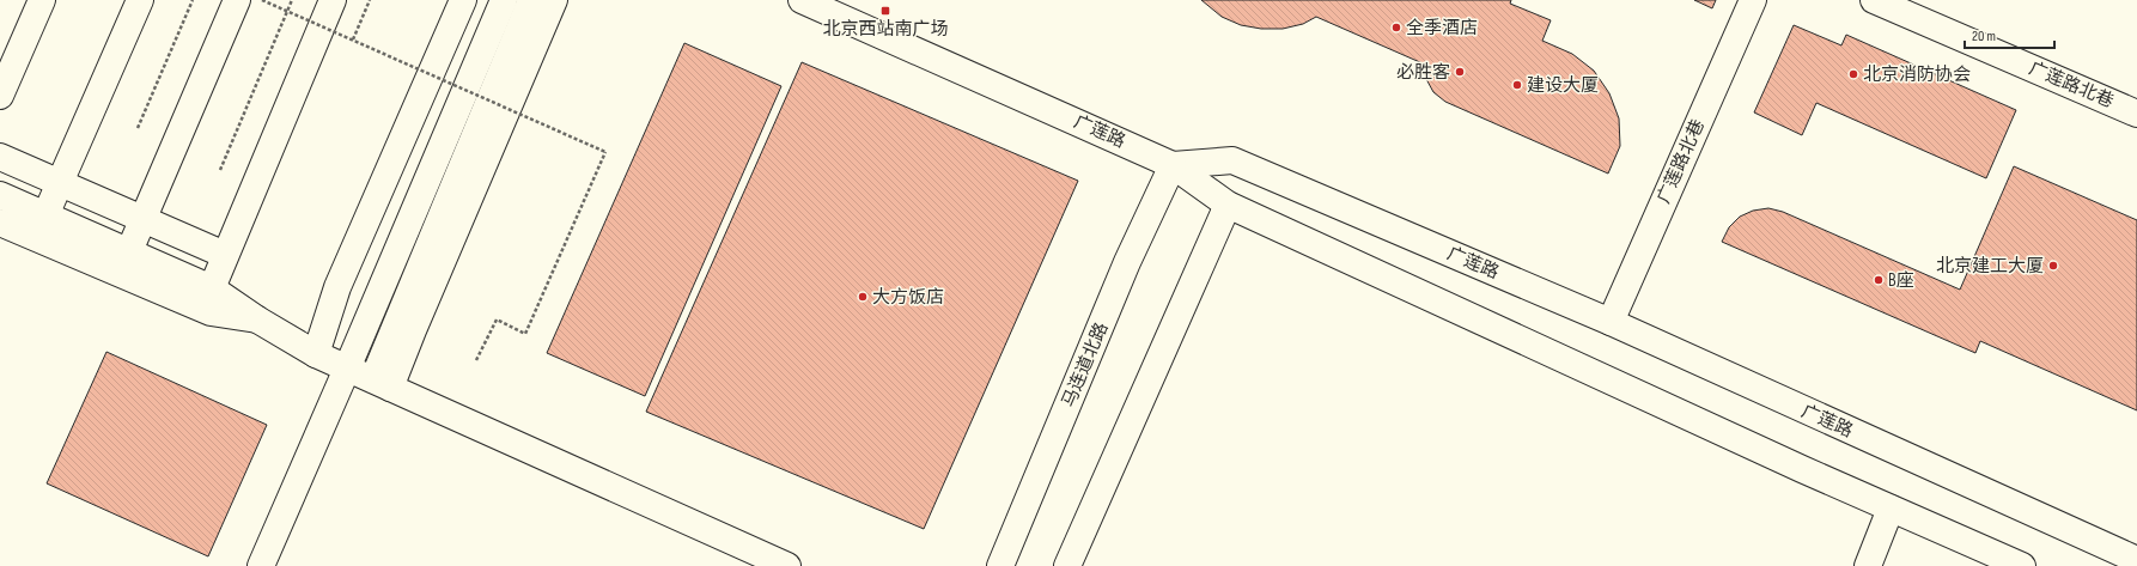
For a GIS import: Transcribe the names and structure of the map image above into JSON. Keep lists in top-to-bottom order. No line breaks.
{"streets":{"main road":["广莲路北巷","广莲路","马连道北路"]},"crossings":[["广莲路北巷","广莲路"],["广莲路","马连道北路"]],"places":{"transit":["北京西站南广场"],"other":["全季酒店","必胜客","北京消防协会","建设大厦","北京建工大厦","B座","大方饭店"]},"scale_bar":"20 m"}
